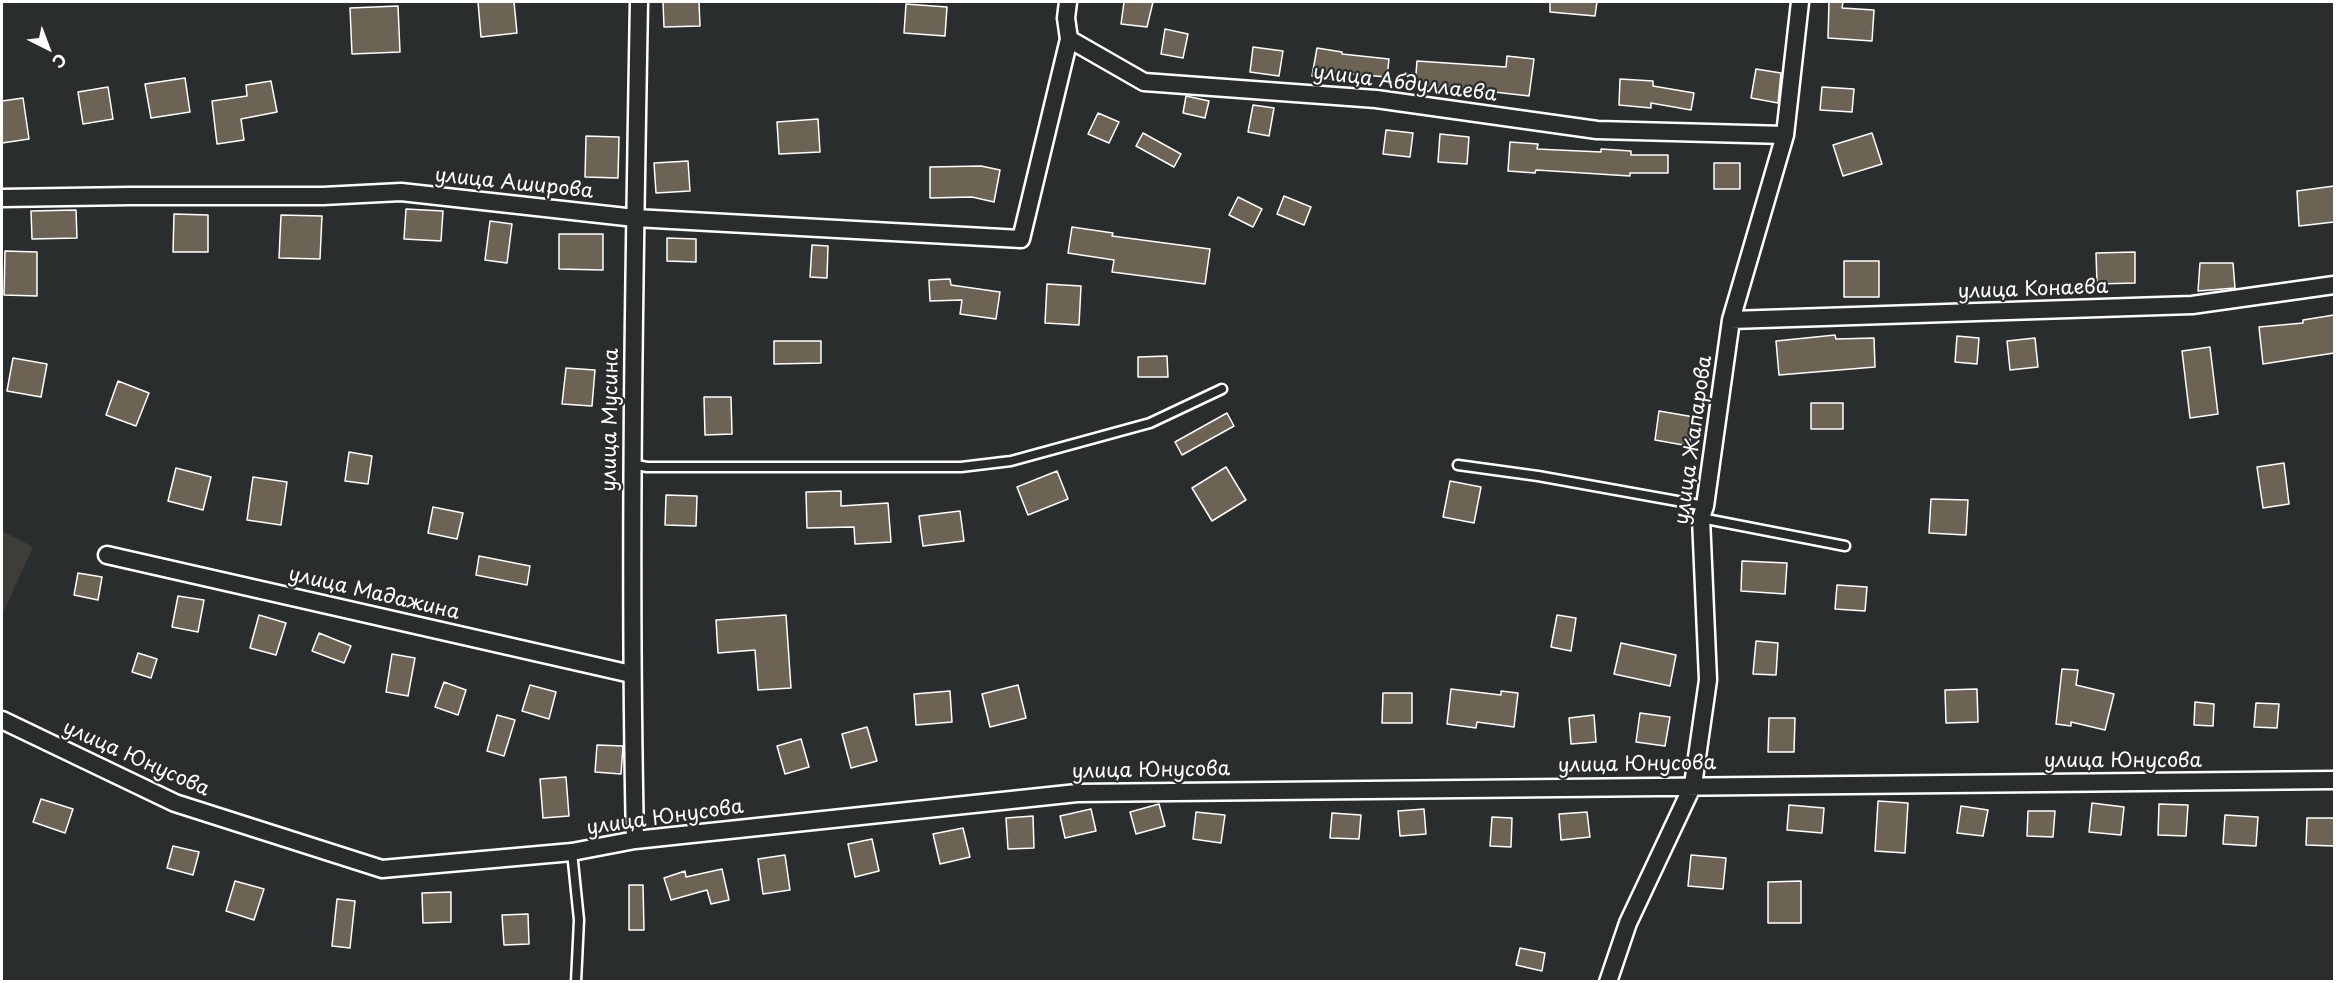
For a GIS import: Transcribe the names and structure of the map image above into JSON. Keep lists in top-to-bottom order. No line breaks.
{"streets":{"street":["улица Абдуллаева","улица Аширова","улица Конаева","улица Мусина","улица Жапарова","улица Мадажина","улица Юнусова"]},"crossings":[["улица Абдуллаева","улица Аширова"],["улица Абдуллаева","улица Жапарова"],["улица Аширова","улица Мусина"],["улица Конаева","улица Жапарова"],["улица Мусина","улица Мадажина"],["улица Мусина","улица Юнусова"],["улица Жапарова","улица Юнусова"]],"north":"bottom right"}
